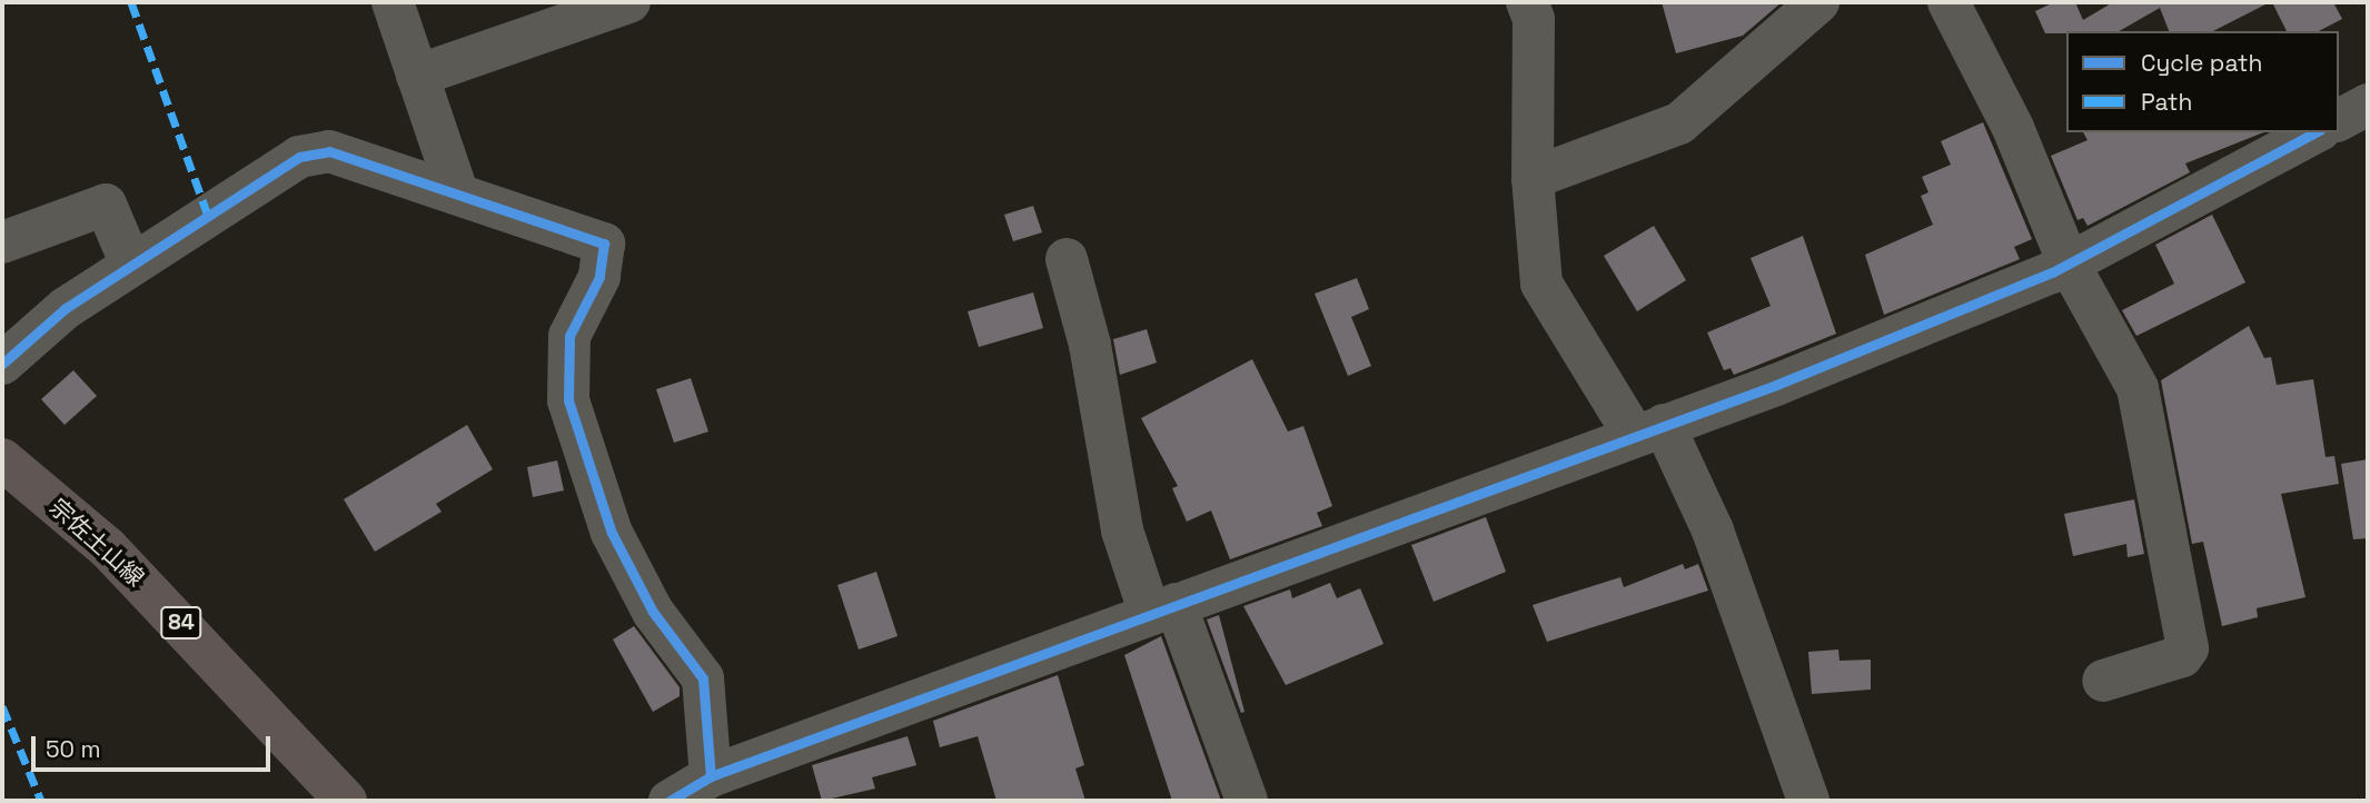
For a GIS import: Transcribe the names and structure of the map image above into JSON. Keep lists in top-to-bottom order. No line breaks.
{"streets":{"main road":["宗佐土山線","84"]},"legend":["Cycle path","Path"],"scale_bar":"50 m"}
